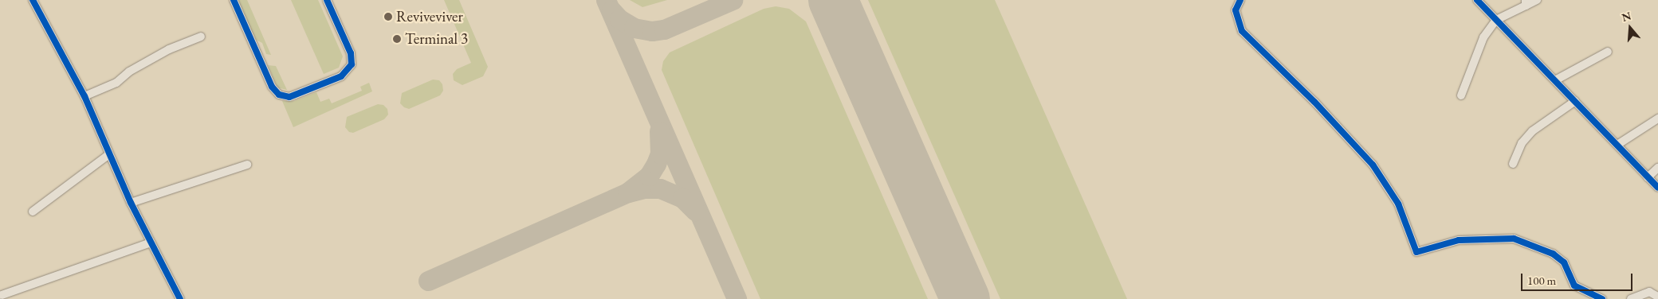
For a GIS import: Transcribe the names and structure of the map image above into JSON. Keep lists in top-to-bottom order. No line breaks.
{"places":["Reviveviver","Terminal 3"],"scale_bar":"100 m","north":"top"}
